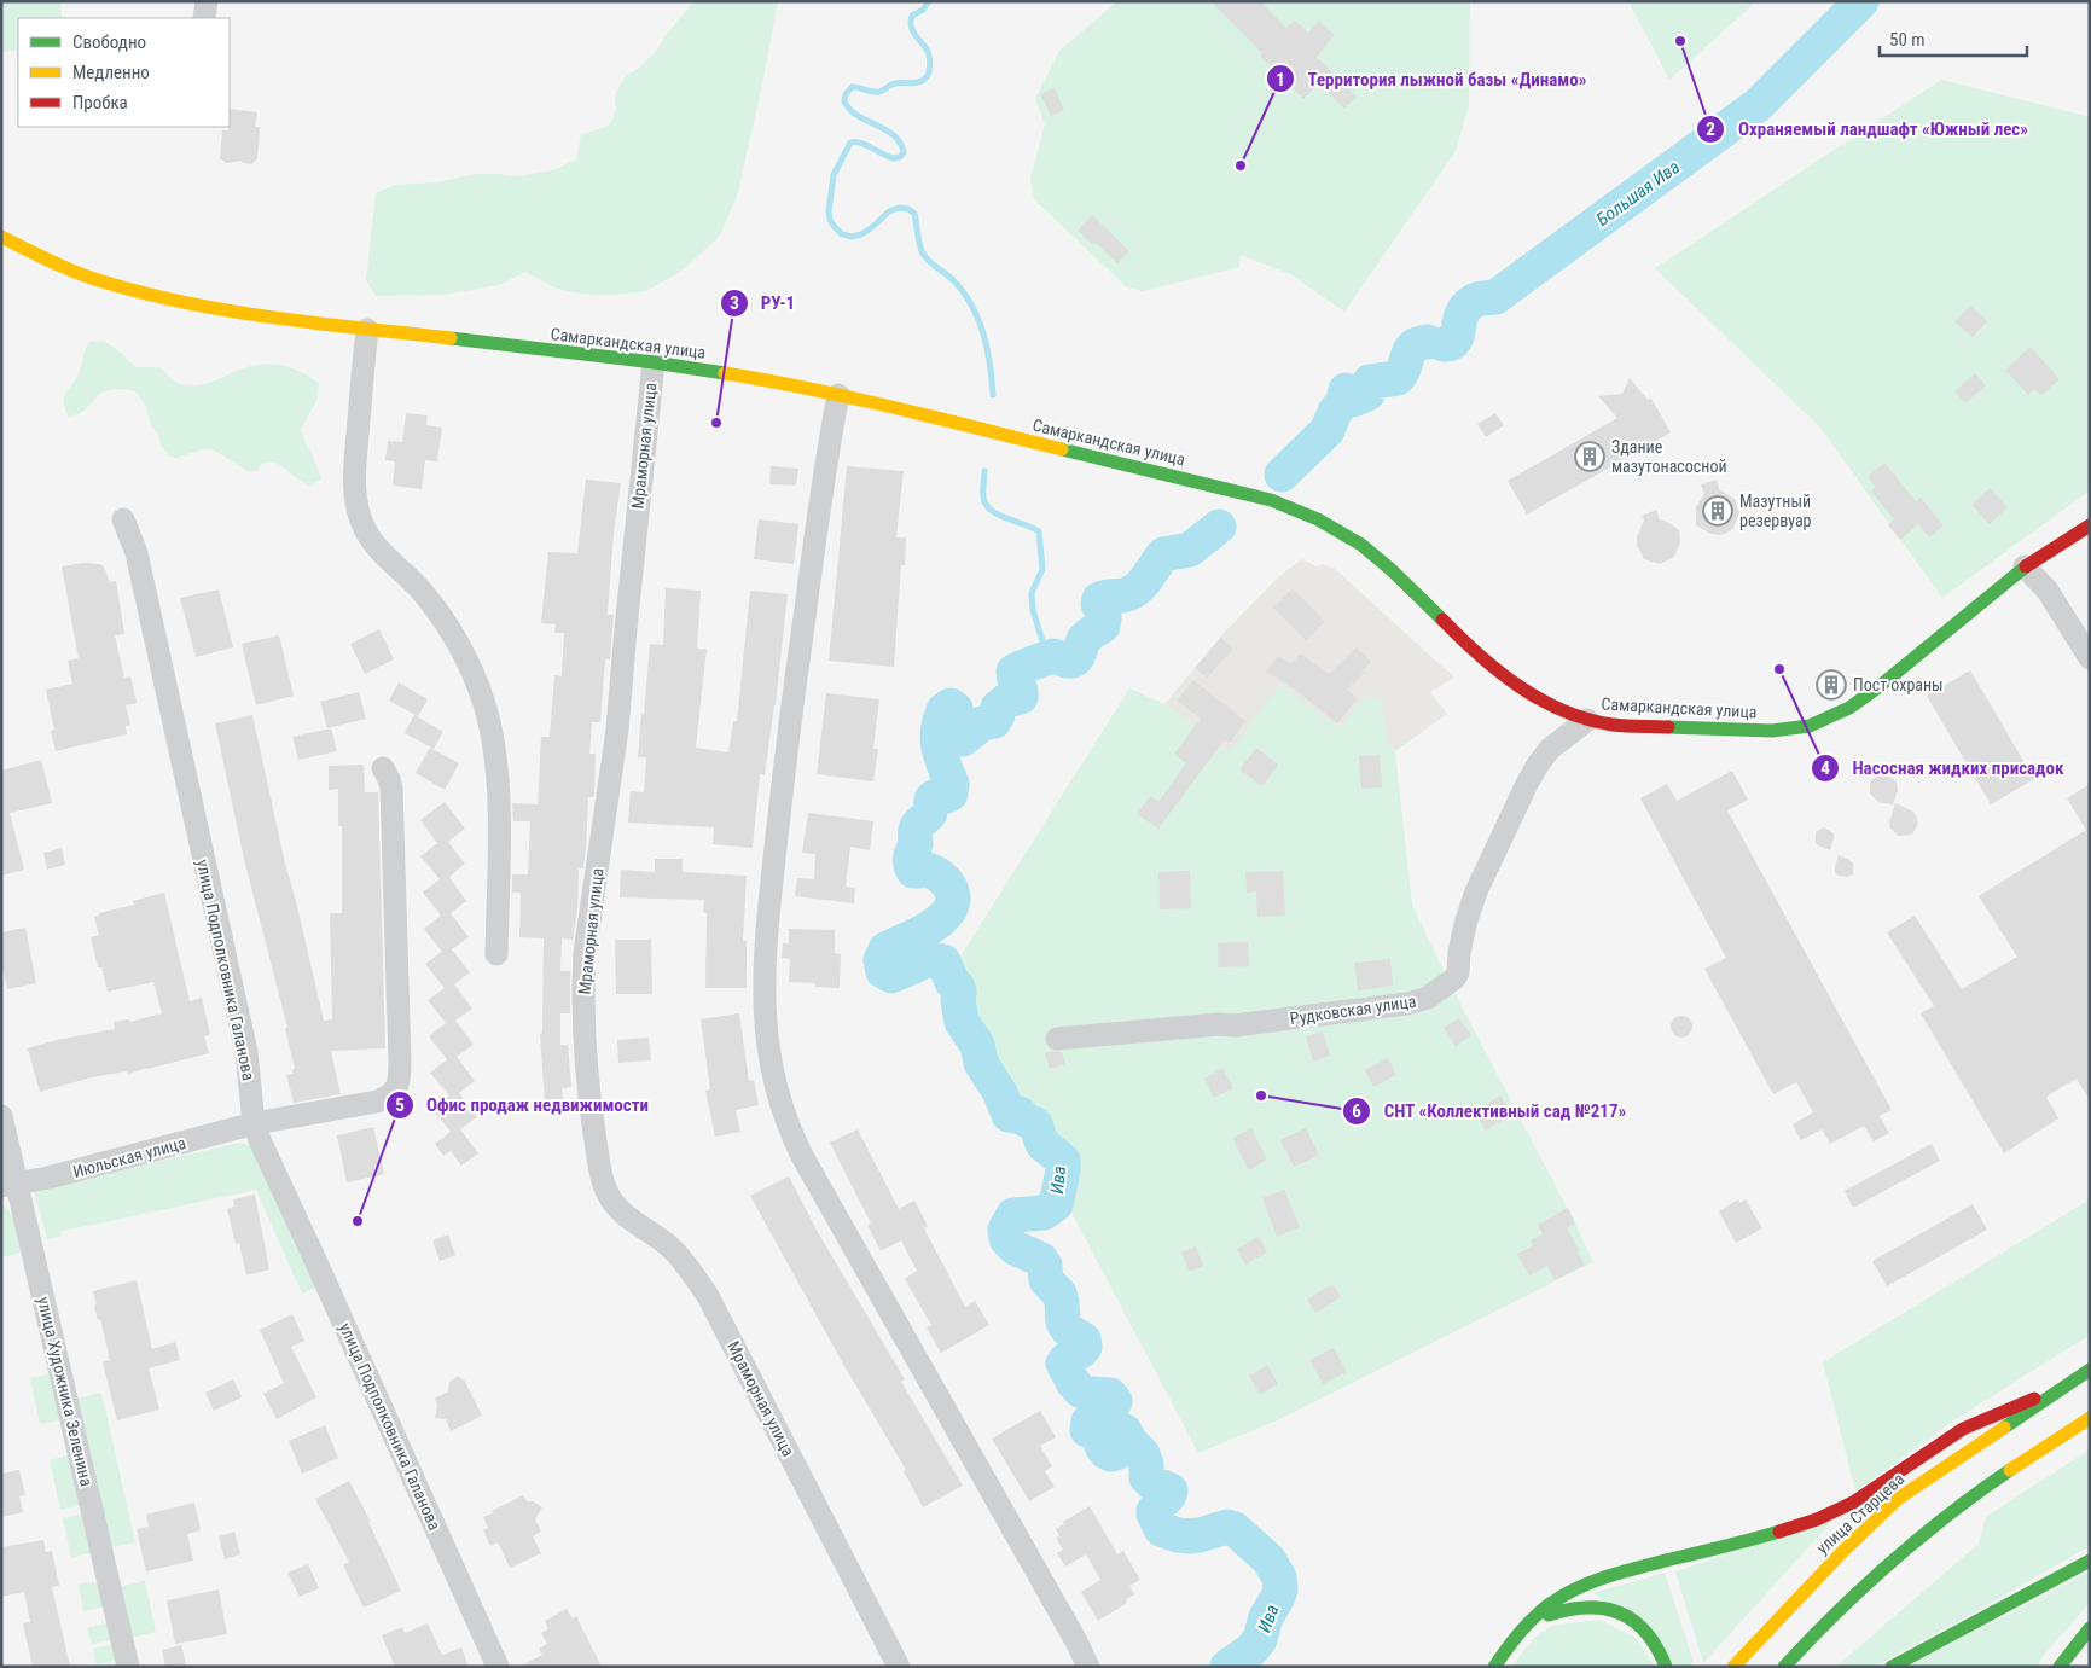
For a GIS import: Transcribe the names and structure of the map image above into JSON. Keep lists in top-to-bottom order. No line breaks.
{"streets":{"street":["Самаркандская улица","Мраморная улица","улица Подполковника Галанова","Рудковская улица","Июльская улица","улица Художника Зеленина","улица Старцева"]},"crossings":[["Самаркандская улица","Мраморная улица"],["Самаркандская улица","Рудковская улица"],["улица Подполковника Галанова","Июльская улица"],["Июльская улица","улица Художника Зеленина"]],"water":["Большая Ива","Ива"],"places":{"other":["Охраняемый ландшафт «Южный лес»","Территория лыжной базы «Динамо»","РУ-1","Насосная жидких присадок","СНТ «Коллективный сад №217»","Офис продаж недвижимости"],"building":["Здание мазутонасосной","Мазутный резервуар","Пост охраны"]},"legend":["Свободно","Медленно","Пробка"],"scale_bar":"50 m"}
